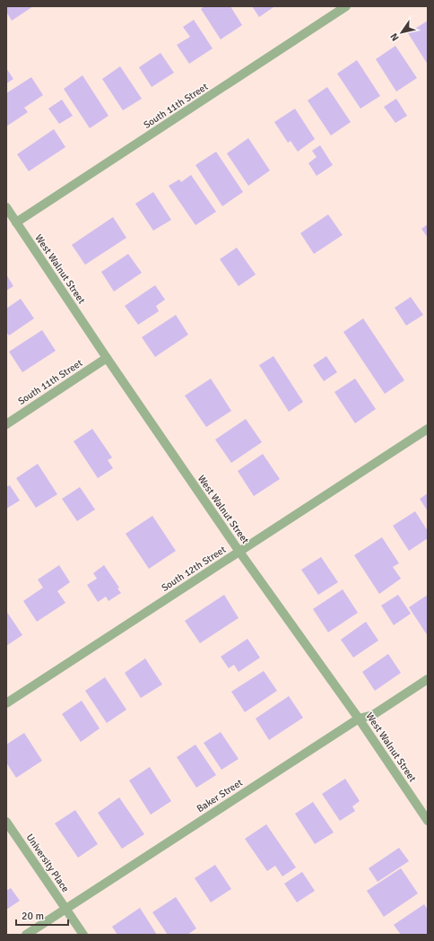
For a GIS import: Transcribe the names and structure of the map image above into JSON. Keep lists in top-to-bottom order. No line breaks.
{"streets":{"street":["South 11th Street","West Walnut Street","South 12th Street","Baker Street","University Place"]},"crossings":[["South 11th Street","West Walnut Street"],["West Walnut Street","South 12th Street"],["West Walnut Street","Baker Street"],["Baker Street","University Place"]],"scale_bar":"20 m","north":"bottom left"}
